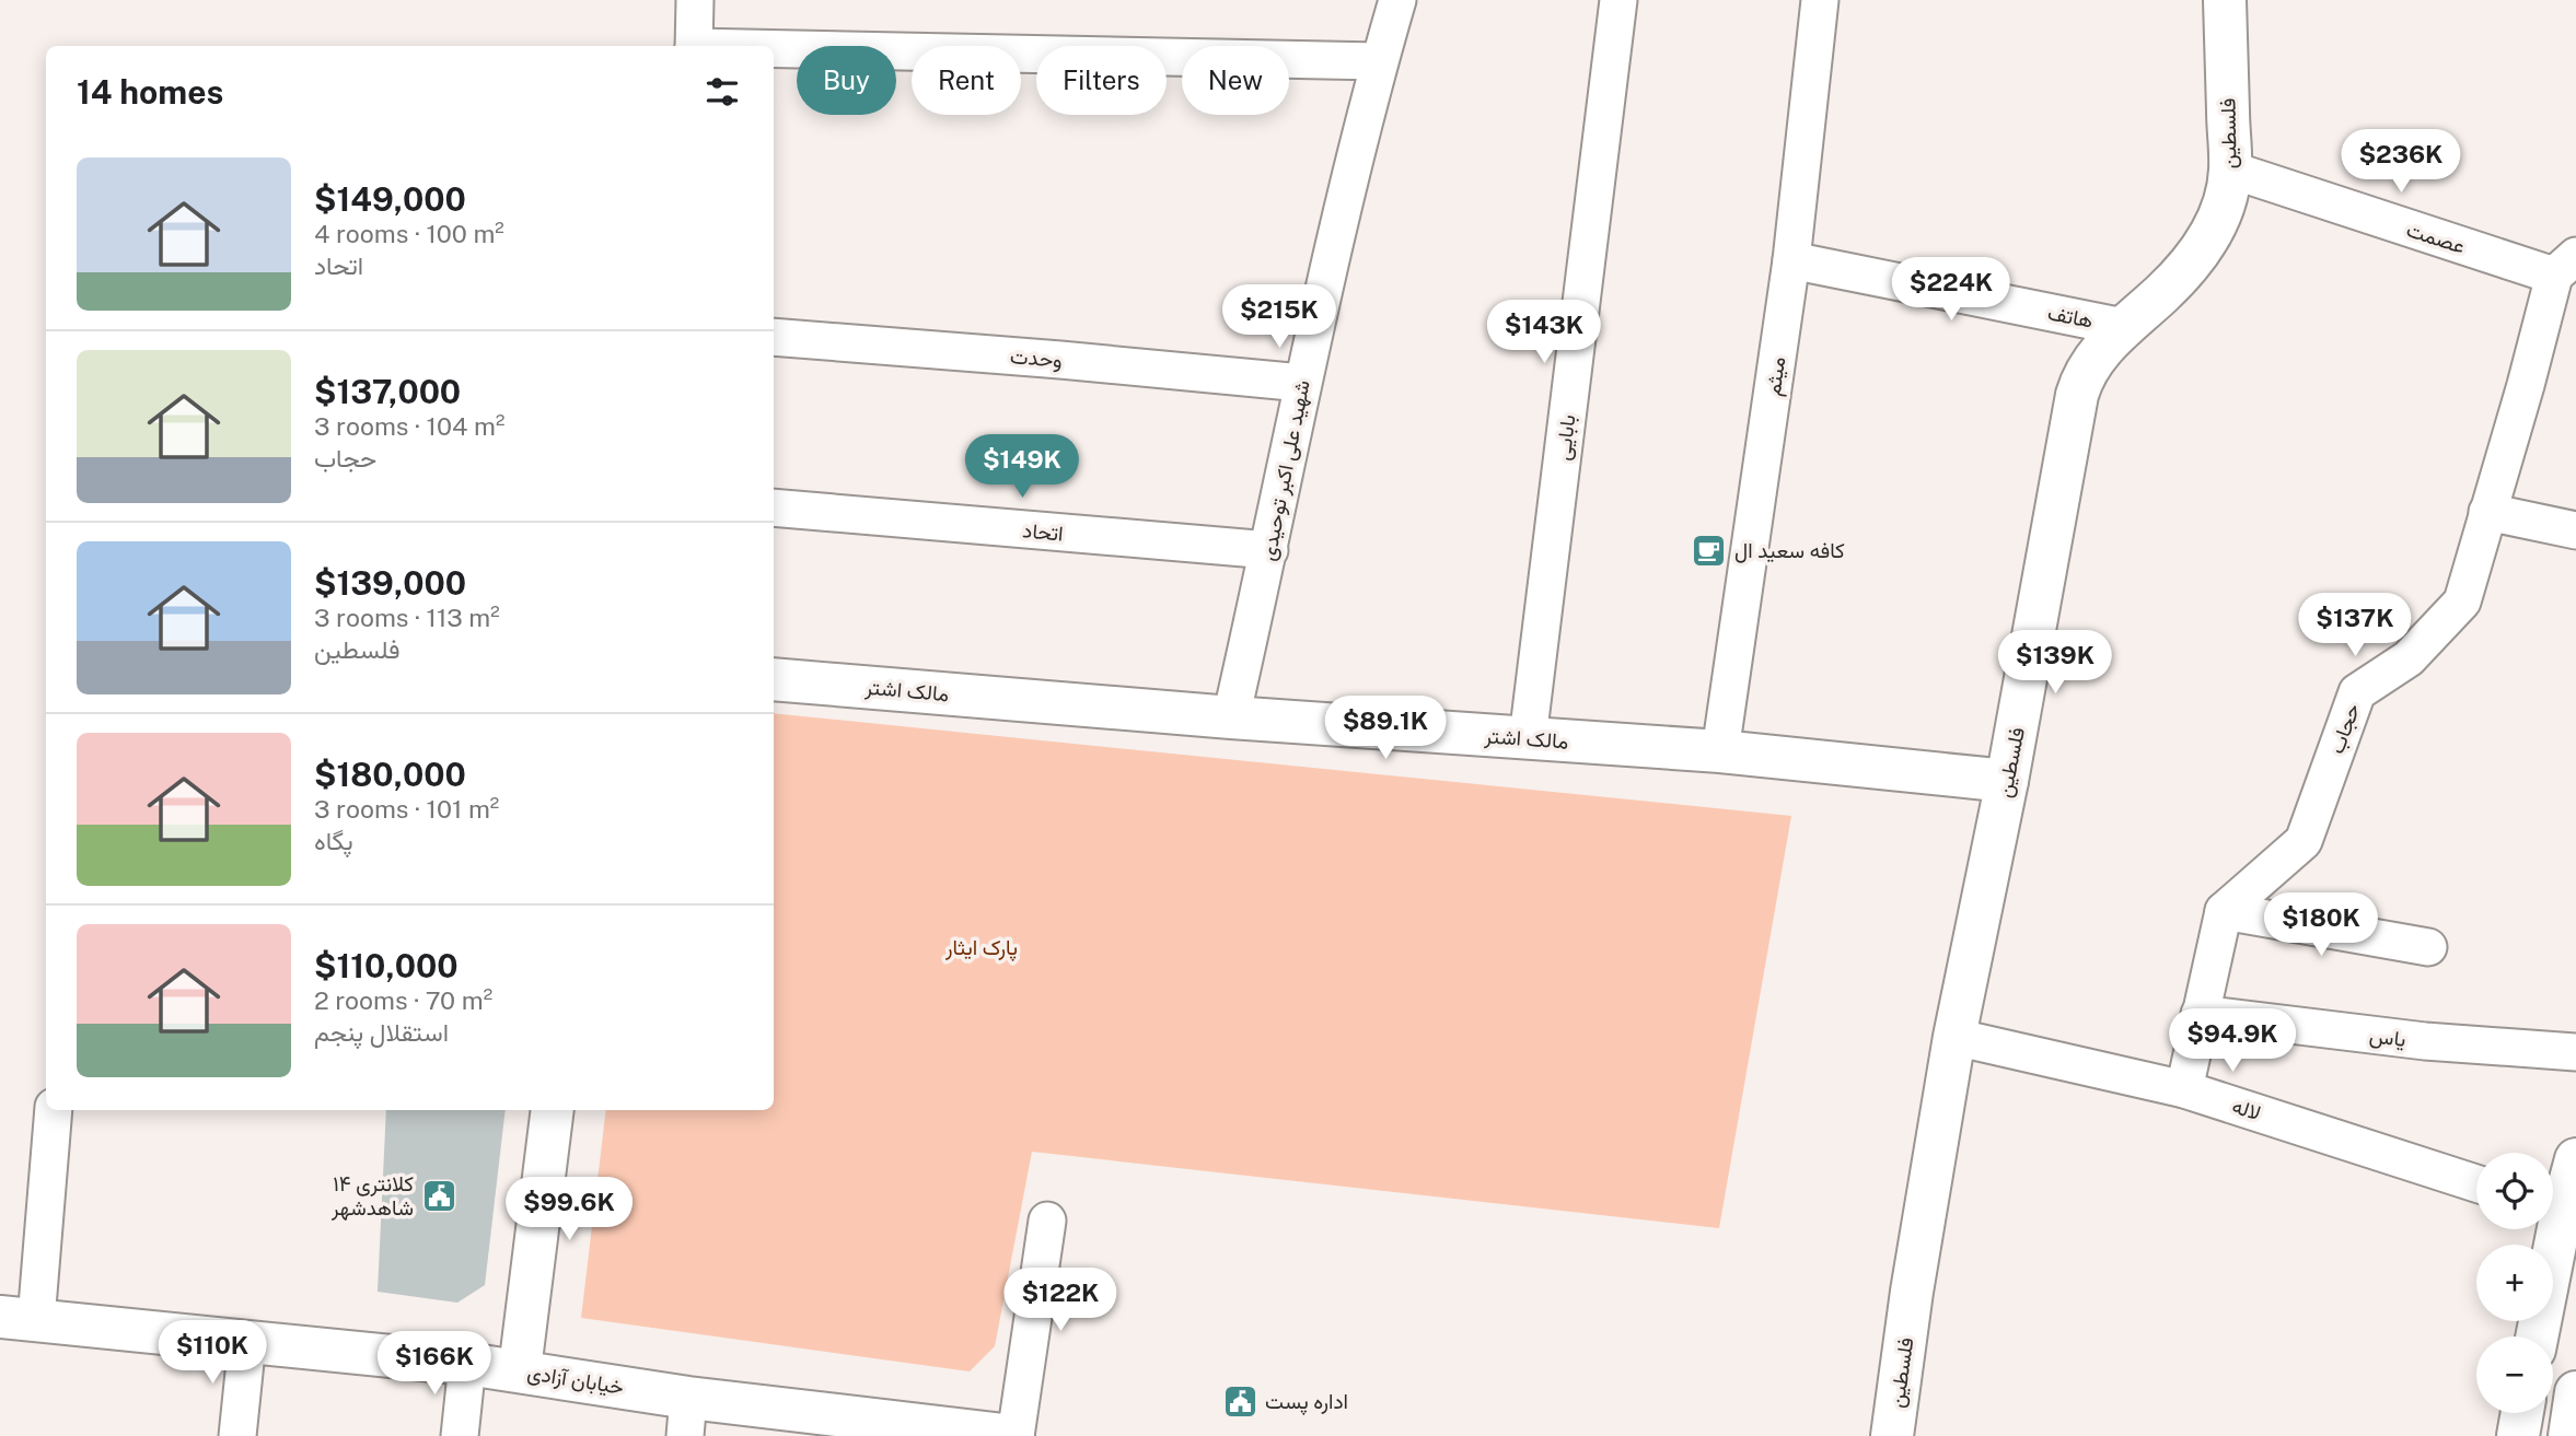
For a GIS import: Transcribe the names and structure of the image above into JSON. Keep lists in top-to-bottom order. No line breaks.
{"streets":{"street":["فلسطین","عصمت","هاتف","وحدت","میثم","بابایی","شهید علی اکبر توحیدی","اتحاد","مالک اشتر","حجاب","یاس","لاله","خیابان آزادی"]},"crossings":[["فلسطین","عصمت"],["فلسطین","هاتف"],["فلسطین","مالک اشتر"],["فلسطین","لاله"],["عصمت","حجاب"],["هاتف","میثم"],["وحدت","شهید علی اکبر توحیدی"],["میثم","مالک اشتر"],["بابایی","مالک اشتر"],["شهید علی اکبر توحیدی","اتحاد"],["شهید علی اکبر توحیدی","مالک اشتر"]],"parks":["پارک ایثار"],"places":{"cafe":["کافه سعید ال"],"public building":["کلانتری ۱۴ شاهد‌شهر","اداره پست"]},"page":{"chip":["Buy","Rent","Filters","New"],"heading":"14 homes","price":["$236K","$224K","$215K","$143K","$149K","$137K","$139K","$89.1K","$180K","$94.9K","$99.6K","$122K","$110K","$166K"],"list":[{"name":"$149,000","note":"4 rooms · 100 m² · اتحاد"},{"name":"$137,000","note":"3 rooms · 104 m² · حجاب"},{"name":"$139,000","note":"3 rooms · 113 m² · فلسطین"},{"name":"$180,000","note":"3 rooms · 101 m² · پگاه"},{"name":"$110,000","note":"2 rooms · 70 m² · استقلال پنجم"}],"map_buttons":["+","−"]}}
